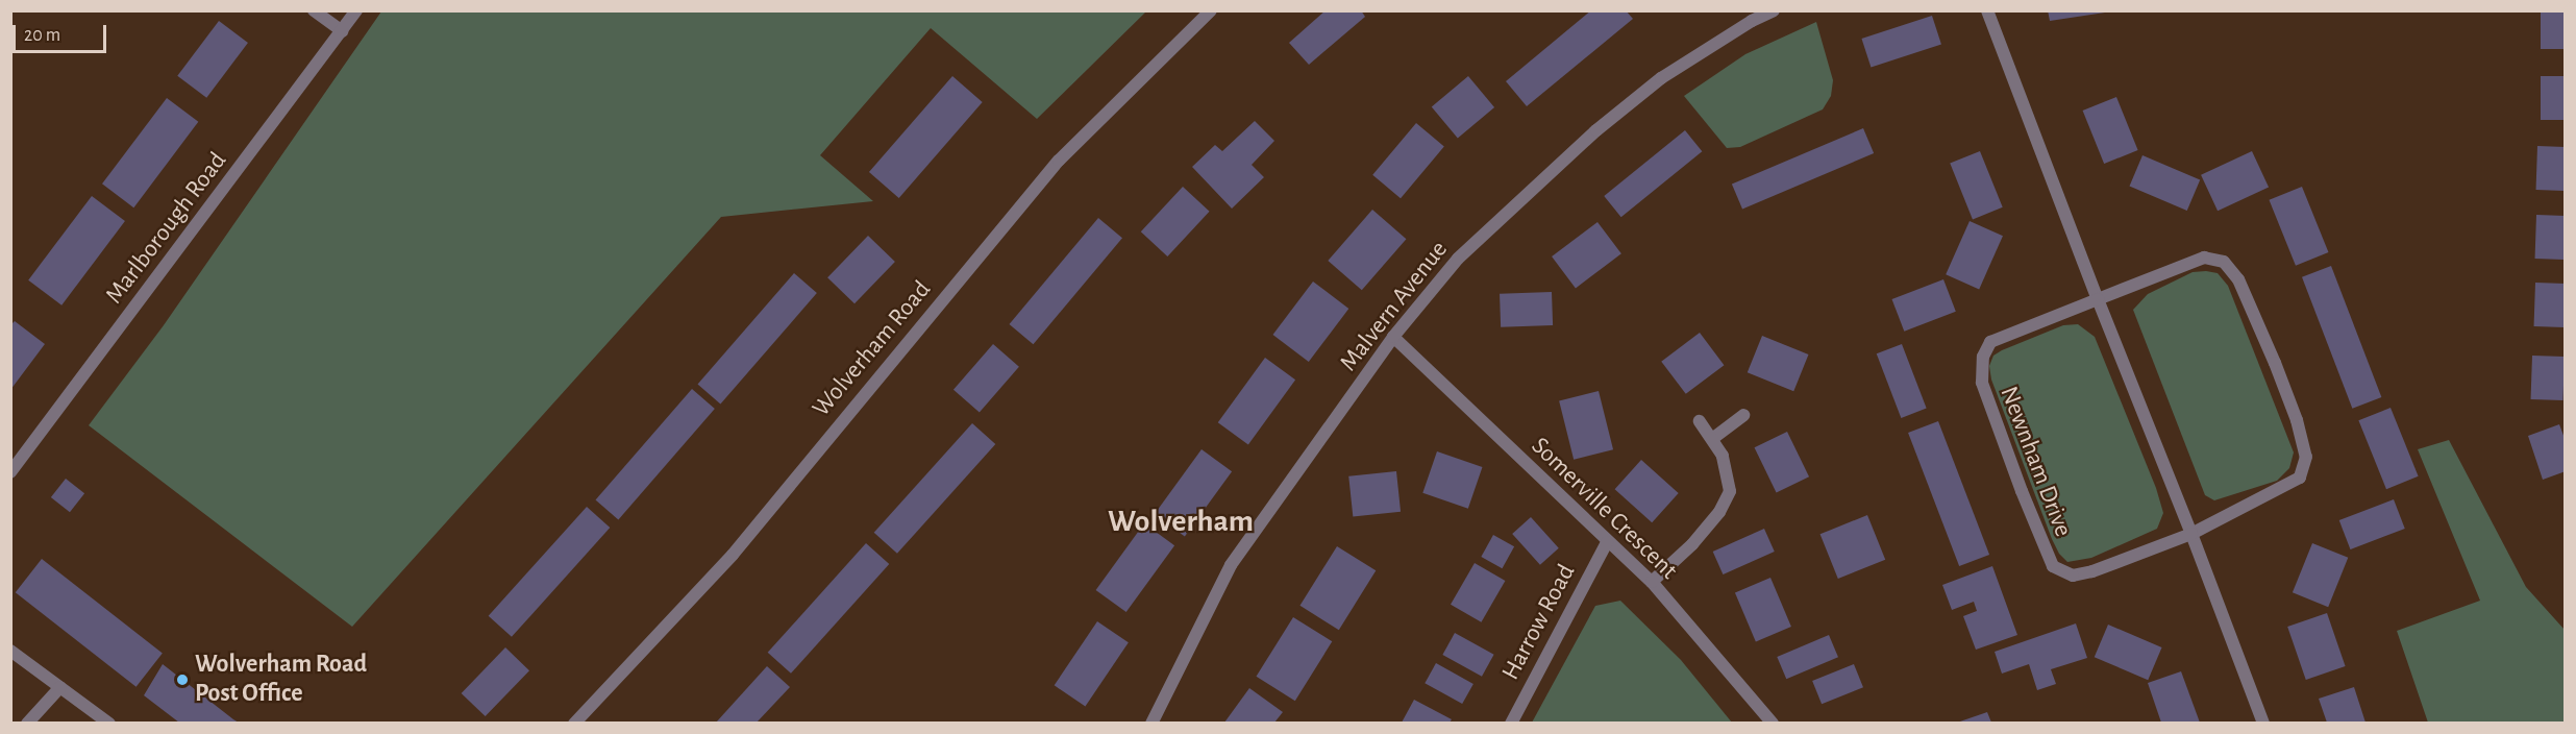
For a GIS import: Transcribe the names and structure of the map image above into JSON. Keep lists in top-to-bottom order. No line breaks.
{"streets":{"street":["Marlborough Road","Malvern Avenue","Wolverham Road","Newnham Drive","Somerville Crescent","Harrow Road"]},"crossings":[["Malvern Avenue","Somerville Crescent"],["Somerville Crescent","Harrow Road"]],"districts":["Wolverham"],"places":["Wolverham Road Post Office"],"scale_bar":"20 m"}
